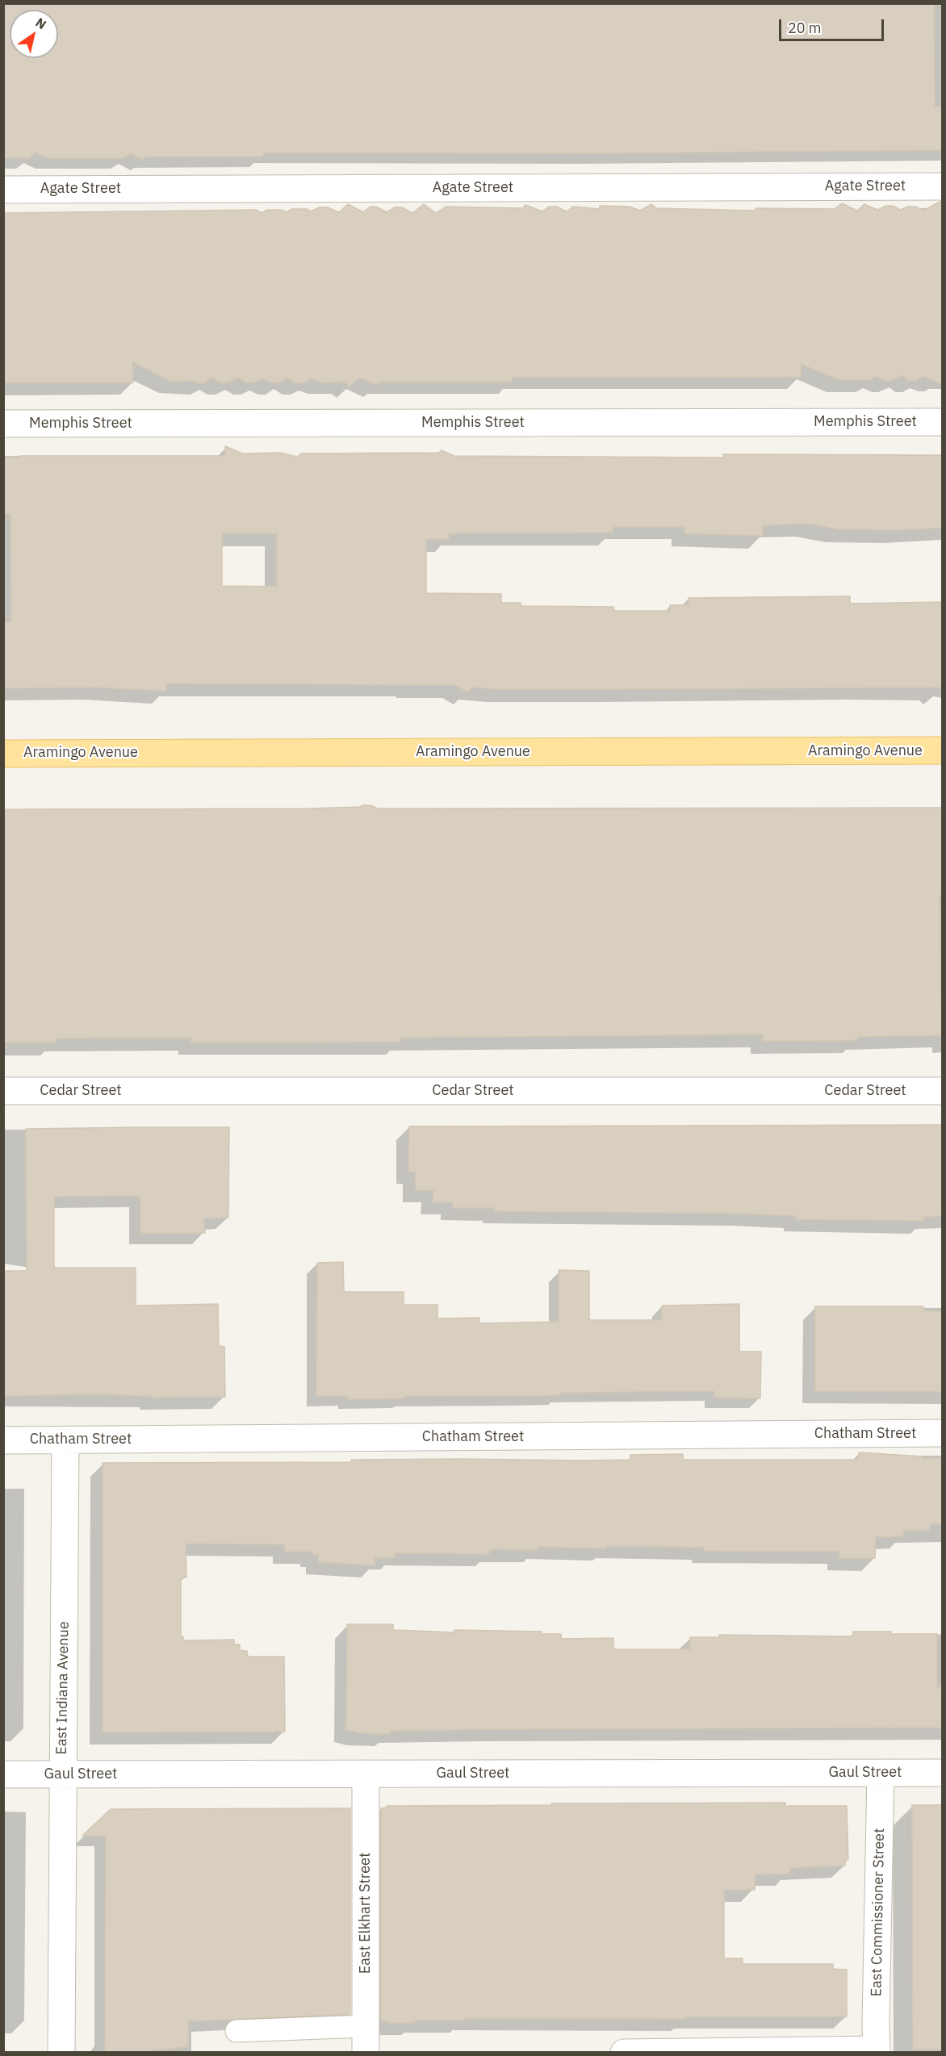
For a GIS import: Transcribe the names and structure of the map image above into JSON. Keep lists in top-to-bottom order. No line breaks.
{"streets":{"main road":["Aramingo Avenue"],"street":["Agate Street","Memphis Street","Cedar Street","Chatham Street","East Indiana Avenue","Gaul Street","East Commissioner Street","East Elkhart Street"]},"crossings":[["Chatham Street","East Indiana Avenue"],["East Indiana Avenue","Gaul Street"],["Gaul Street","East Commissioner Street"],["Gaul Street","East Elkhart Street"]],"scale_bar":"20 m","north":"top right"}
